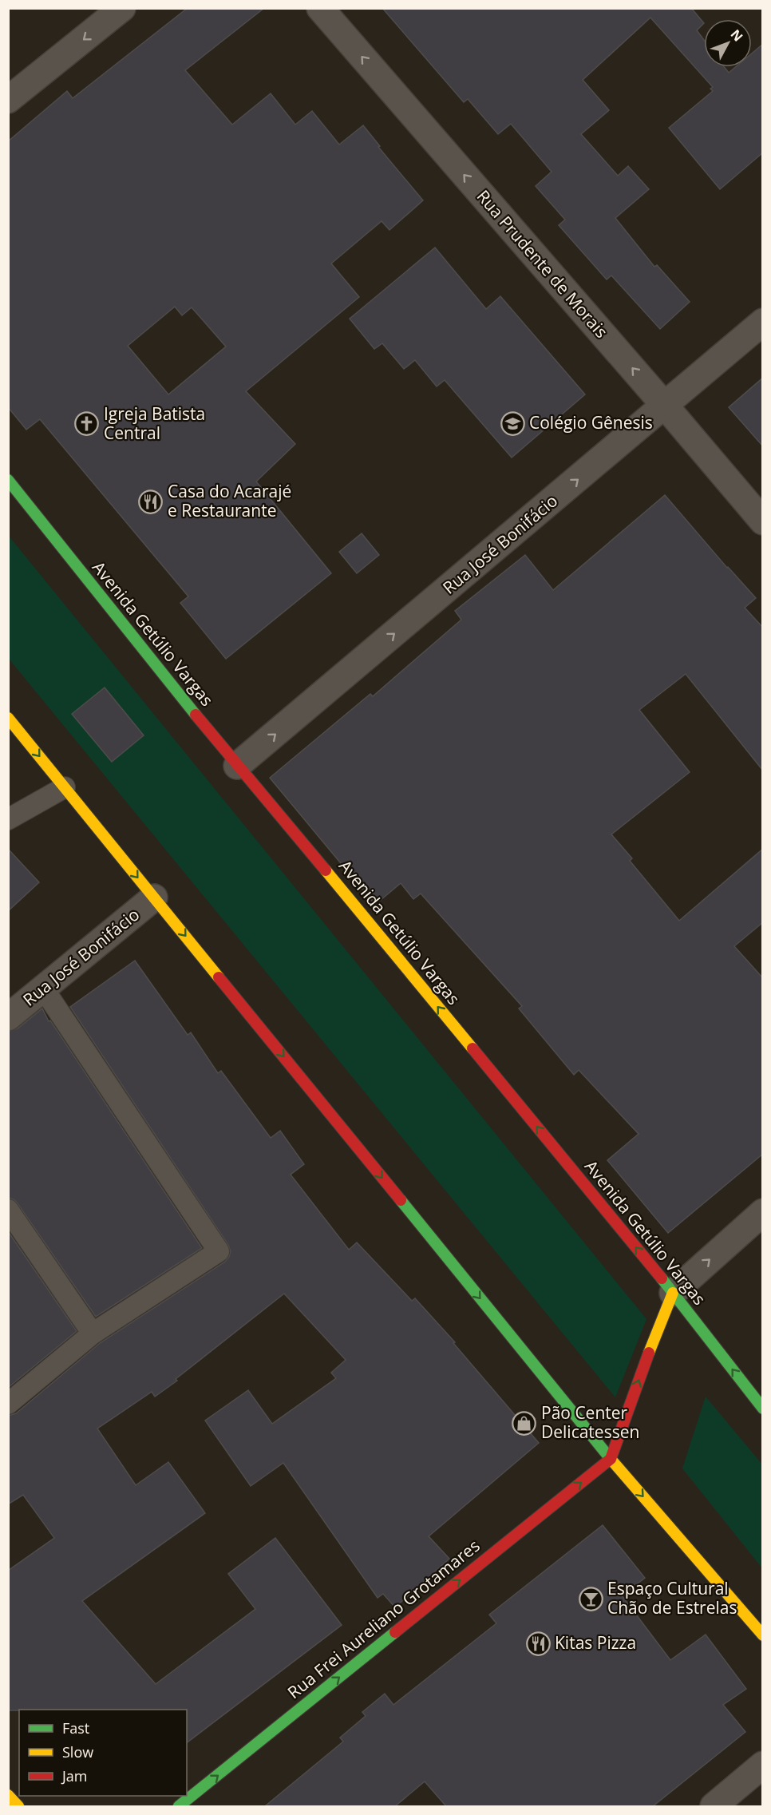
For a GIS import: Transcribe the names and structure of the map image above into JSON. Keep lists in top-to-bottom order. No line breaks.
{"streets":{"main road":["Avenida Getúlio Vargas","Rua Frei Aureliano Grotamares"],"street":["Rua Prudente de Morais","Rua José Bonifácio"]},"crossings":[["Rua Prudente de Morais","Rua José Bonifácio"],["Rua José Bonifácio","Avenida Getúlio Vargas"]],"one_way":["Rua Prudente de Morais","Rua José Bonifácio","Avenida Getúlio Vargas","Rua Frei Aureliano Grotamares"],"places":{"school or university":["Colégio Gênesis"],"church":["Igreja Batista Central"],"restaurant":["Casa do Acarajé e Restaurante","Kitas Pizza"],"shop":["Pão Center Delicatessen"],"bar":["Espaço Cultural Chão de Estrelas"]},"legend":["Fast","Slow","Jam"],"north":"top right"}
